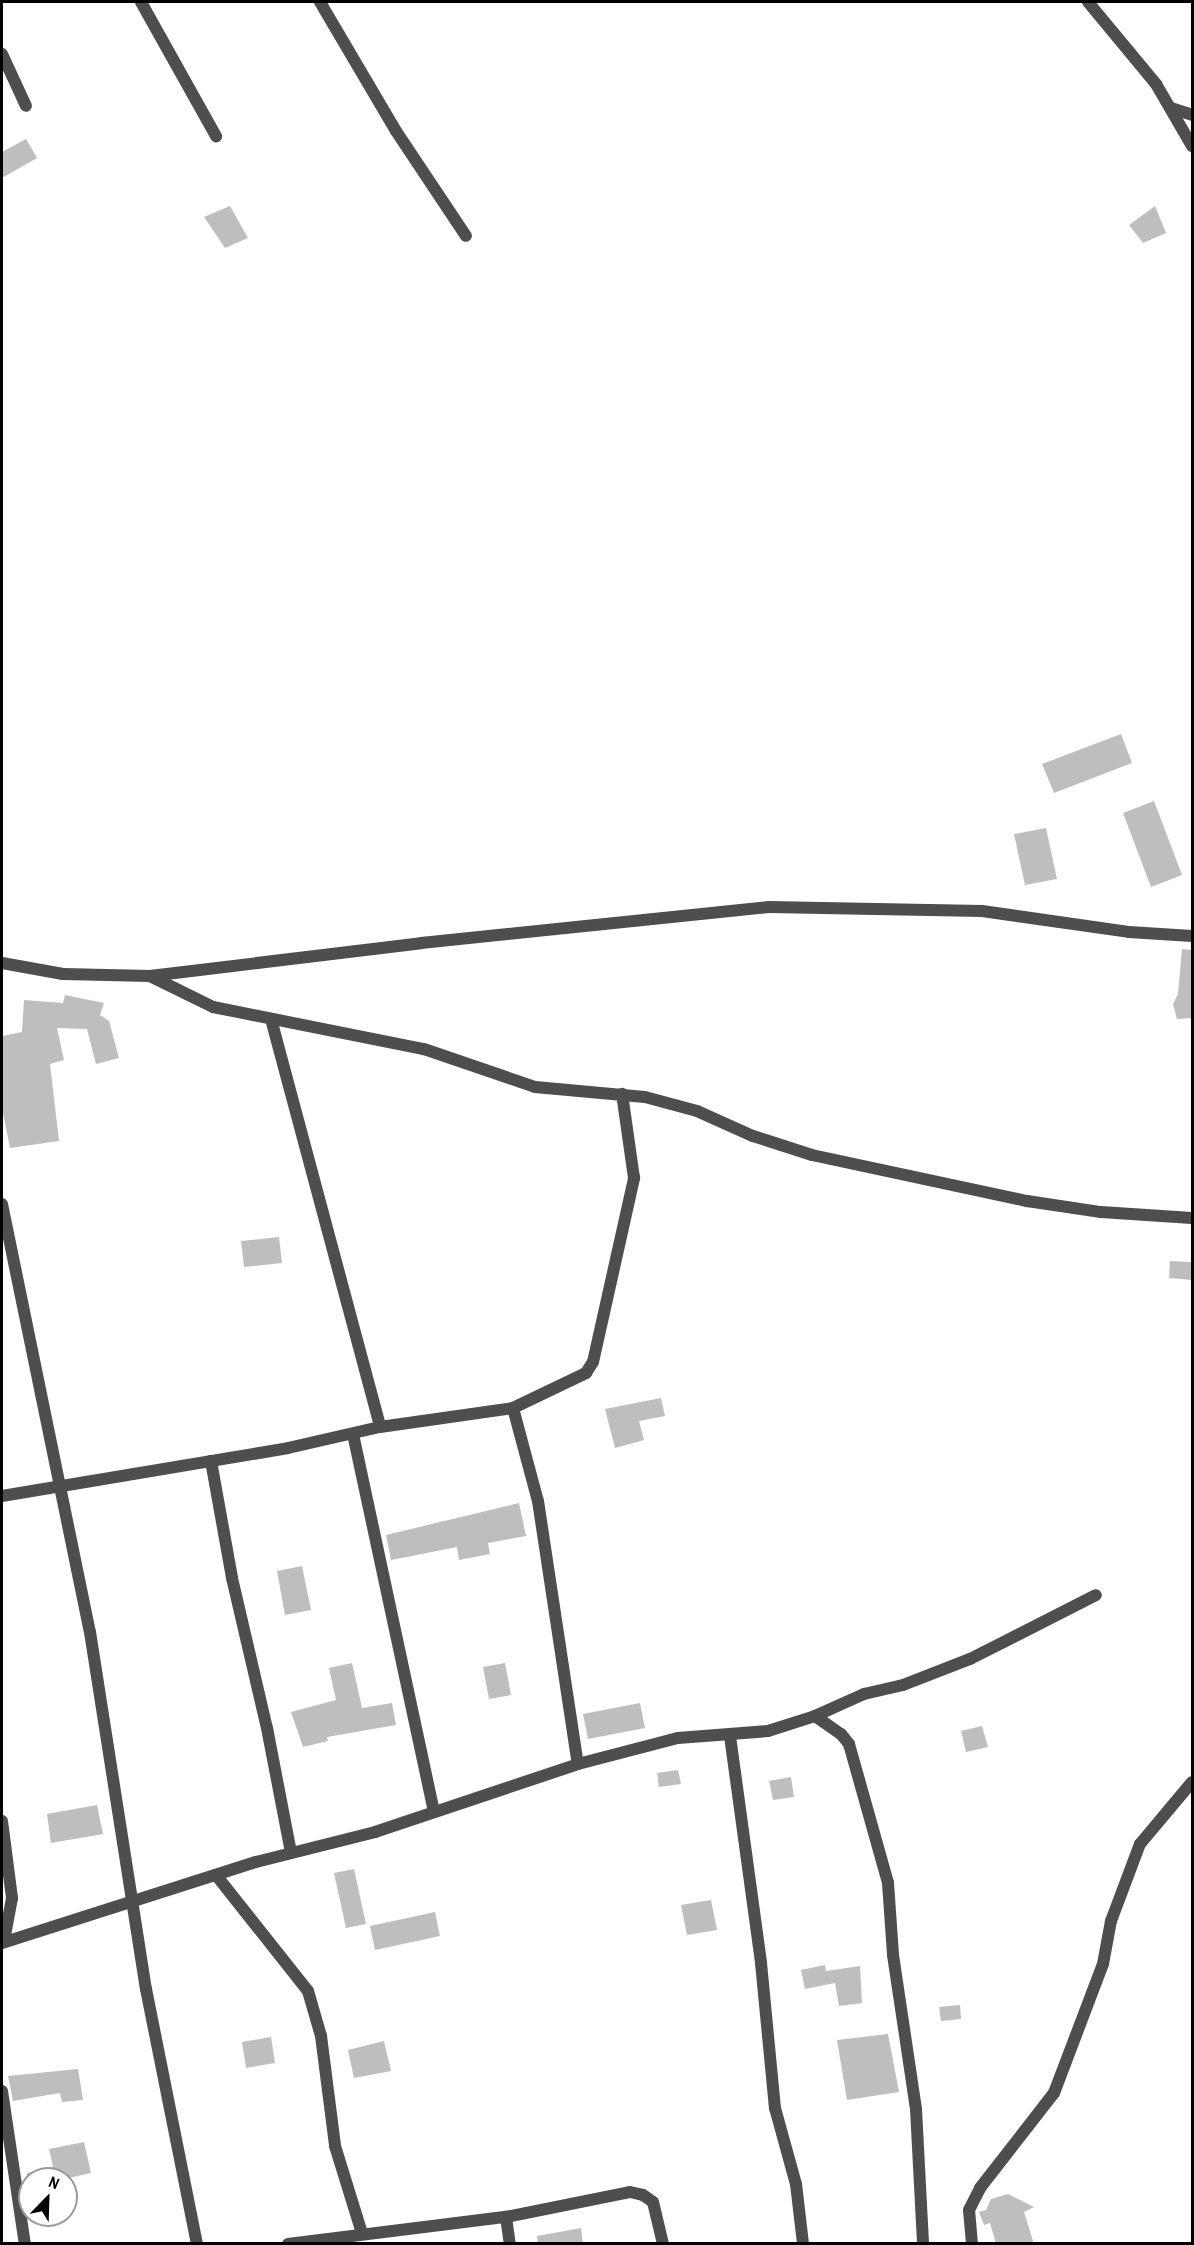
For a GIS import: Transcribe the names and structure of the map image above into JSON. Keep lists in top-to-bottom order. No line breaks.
{"north":"top right"}
